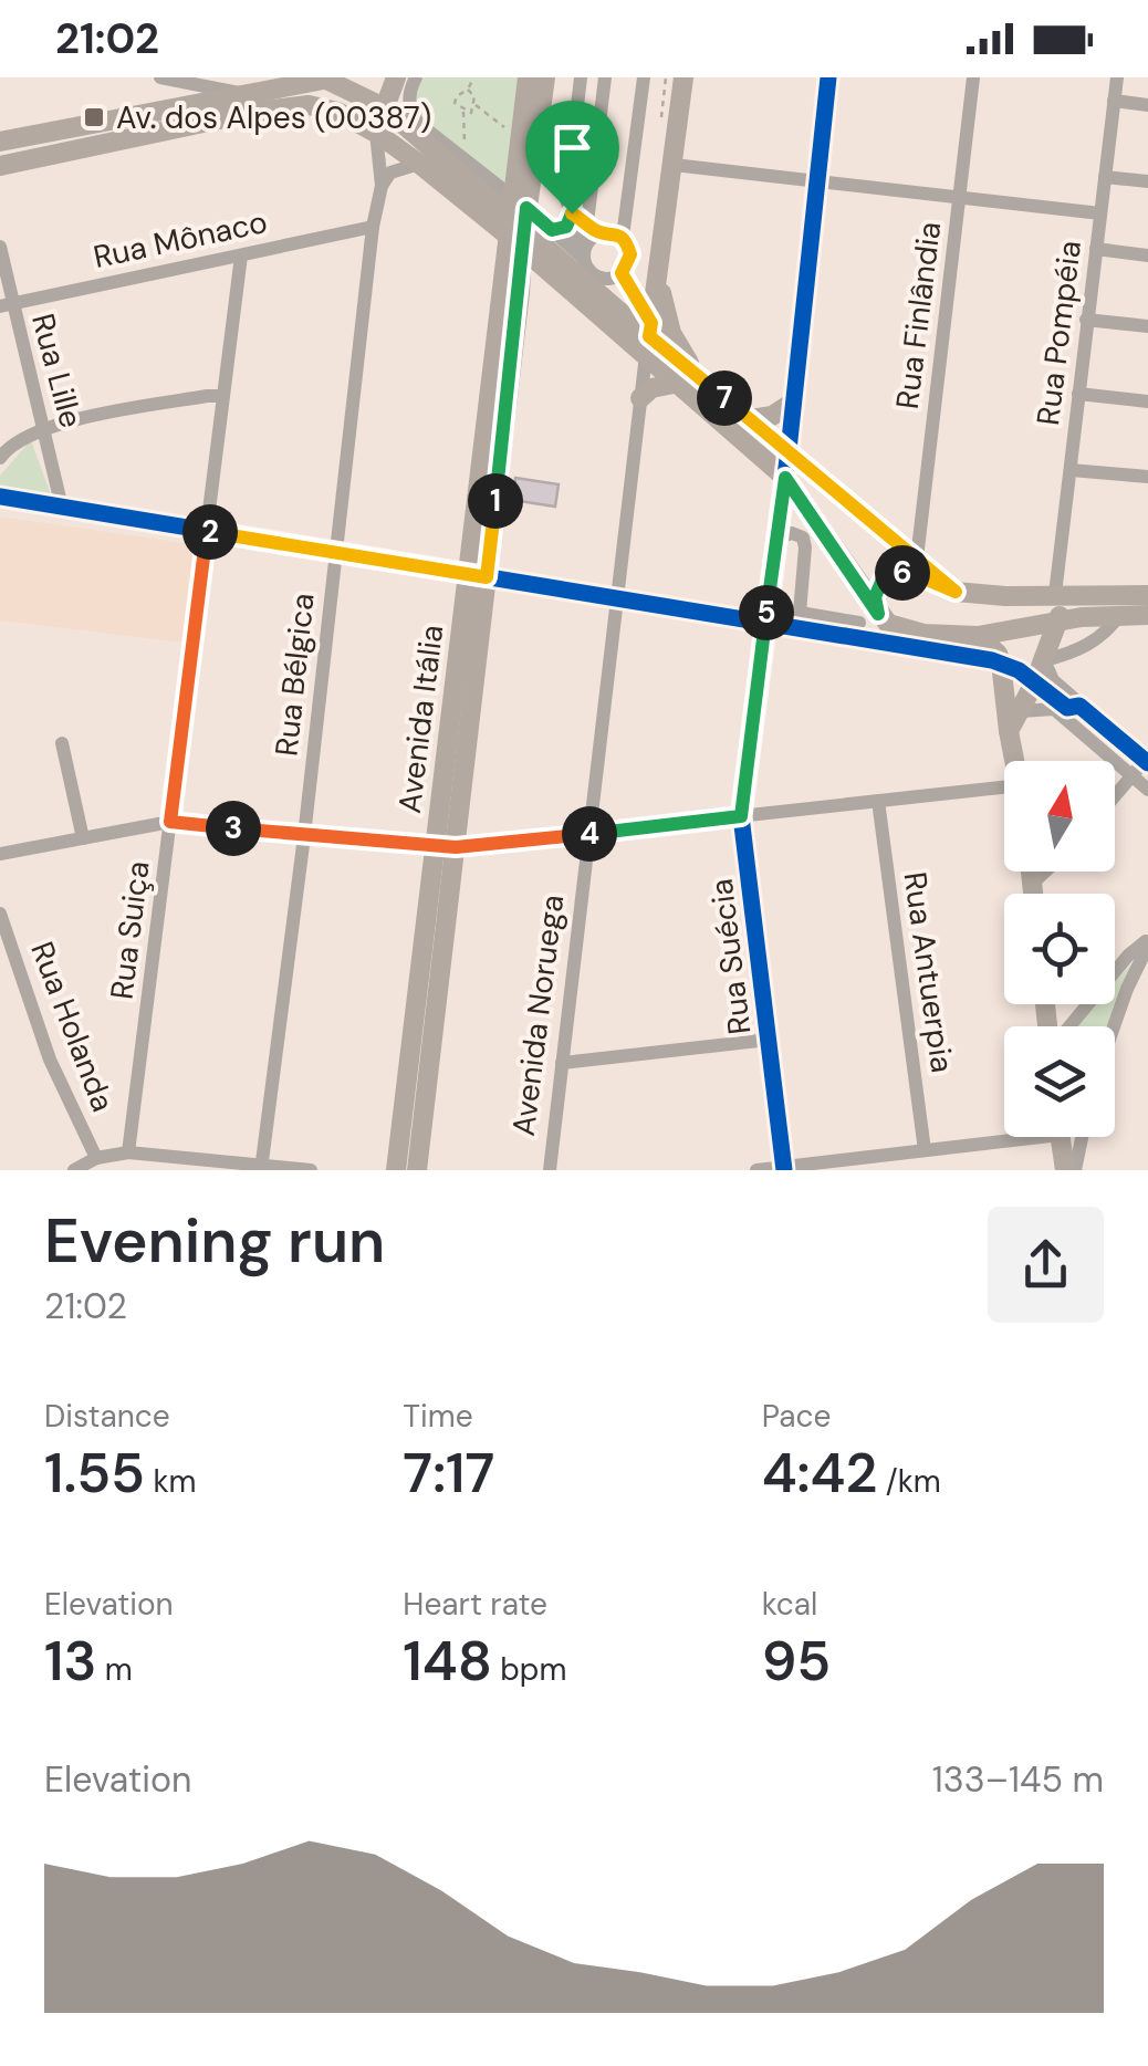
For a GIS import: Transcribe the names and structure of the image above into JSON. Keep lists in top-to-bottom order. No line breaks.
{"streets":{"main road":["Avenida Itália","Avenida Noruega"],"street":["Rua Mônaco","Rua Finlândia","Rua Pompéia","Rua Lille","Rua Bélgica","Rua Suiça","Rua Suécia","Rua Antuerpia","Rua Holanda"]},"crossings":[["Rua Mônaco","Rua Lille"],["Rua Mônaco","Rua Bélgica"],["Rua Mônaco","Rua Suiça"]],"places":{"transit":["Av. dos Alpes (00387)"]},"north":"top","page":{"status":"21:02","pins":["7","1","2","6","5","3","4"],"heading":["Evening run","21:02"],"stats":[["Distance","1.55 km"],["Time","7:17"],["Pace","4:42 /km"],["Elevation","13 m"],["Heart rate","148 bpm"],["kcal","95"]],"chart":["Elevation","133–145 m"]}}
